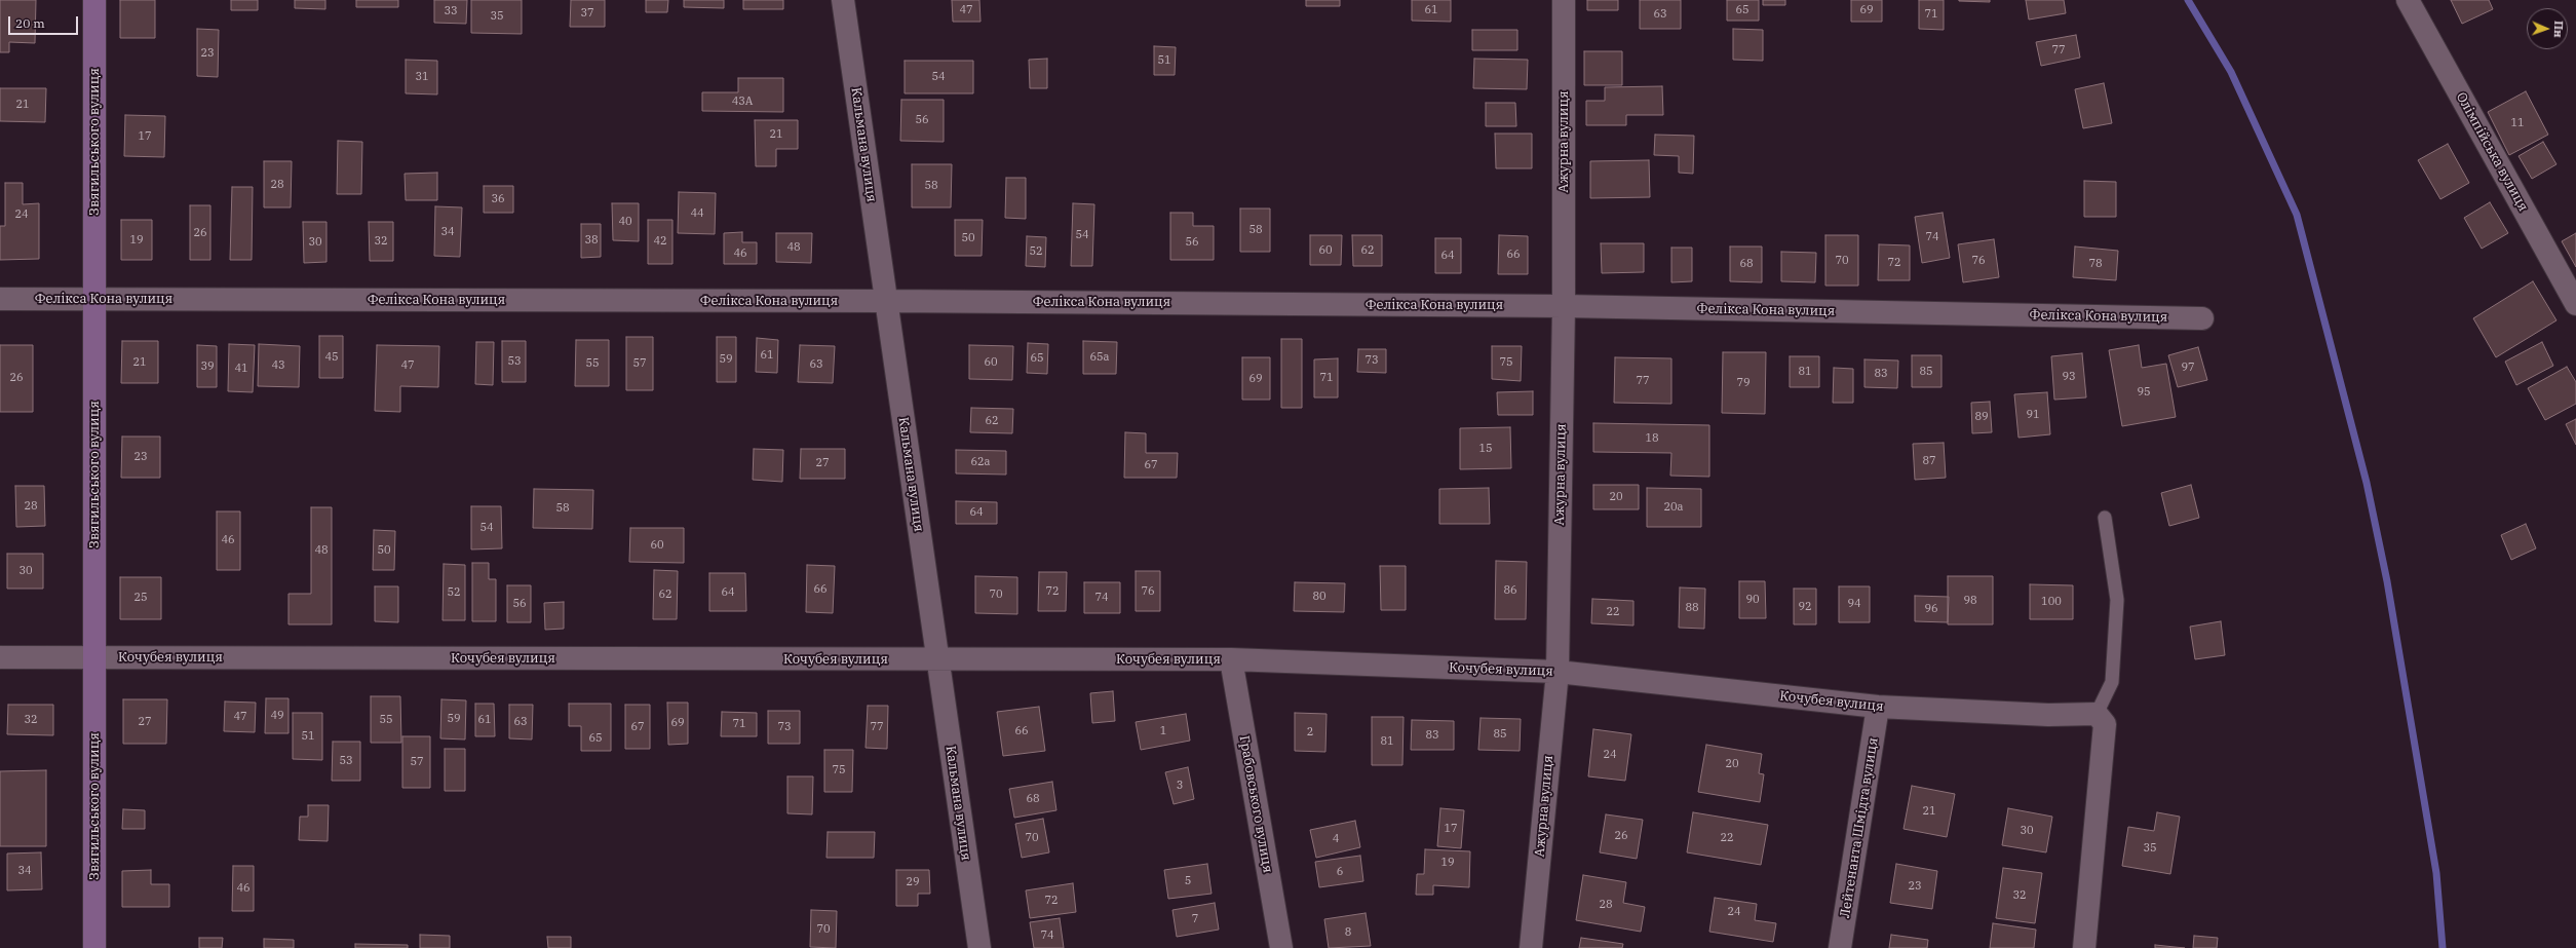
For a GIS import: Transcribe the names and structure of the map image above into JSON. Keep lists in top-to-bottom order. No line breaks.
{"streets":{"street":["Звягильського вулиця","Ажурна вулиця","Кальмана вулиця","Олімпійська вулиця","Фелікса Кона вулиця","Кочубея вулиця","Грабовського вулиця","Лейтенанта Шмідта вулиця"]},"crossings":[["Звягильського вулиця","Фелікса Кона вулиця"],["Звягильського вулиця","Кочубея вулиця"],["Ажурна вулиця","Фелікса Кона вулиця"],["Ажурна вулиця","Кочубея вулиця"],["Кальмана вулиця","Фелікса Кона вулиця"],["Кальмана вулиця","Кочубея вулиця"],["Кочубея вулиця","Грабовського вулиця"],["Кочубея вулиця","Лейтенанта Шмідта вулиця"]],"house_numbers":["47","61","65","69","33","37","63","71","35","77","23","51","31","54","43А","21","56","11","21","17","28","58","36","44","24","40","58","34","26","54","74","50","19","38","32","42","30","56","48","60","62","52","46","66","64","70","76","72","68","78","61","45","65а","65","59","73","53","21","60","75","55","57","63","43","47","39","97","41","81","85","83","93","26","71","69","77","79","95","91","89","62","18","15","23","87","62а","27","67","20","28","20а","58","64","54","46","60","48","50","30","66","86","72","76","52","64","62","70","80","25","74","90","98","100","56","94","92","88","96","22","49","47","59","32","55","61","27","63","69","71","67","73","77","66","1","2","85","83","51","65","81","24","53","57","20","75","3","68","21","17","30","26","70","22","4","35","19","34","6","5","29","23","46","32","72","28","24","7","70","8","74"],"scale_bar":"20 m","north":"right"}
